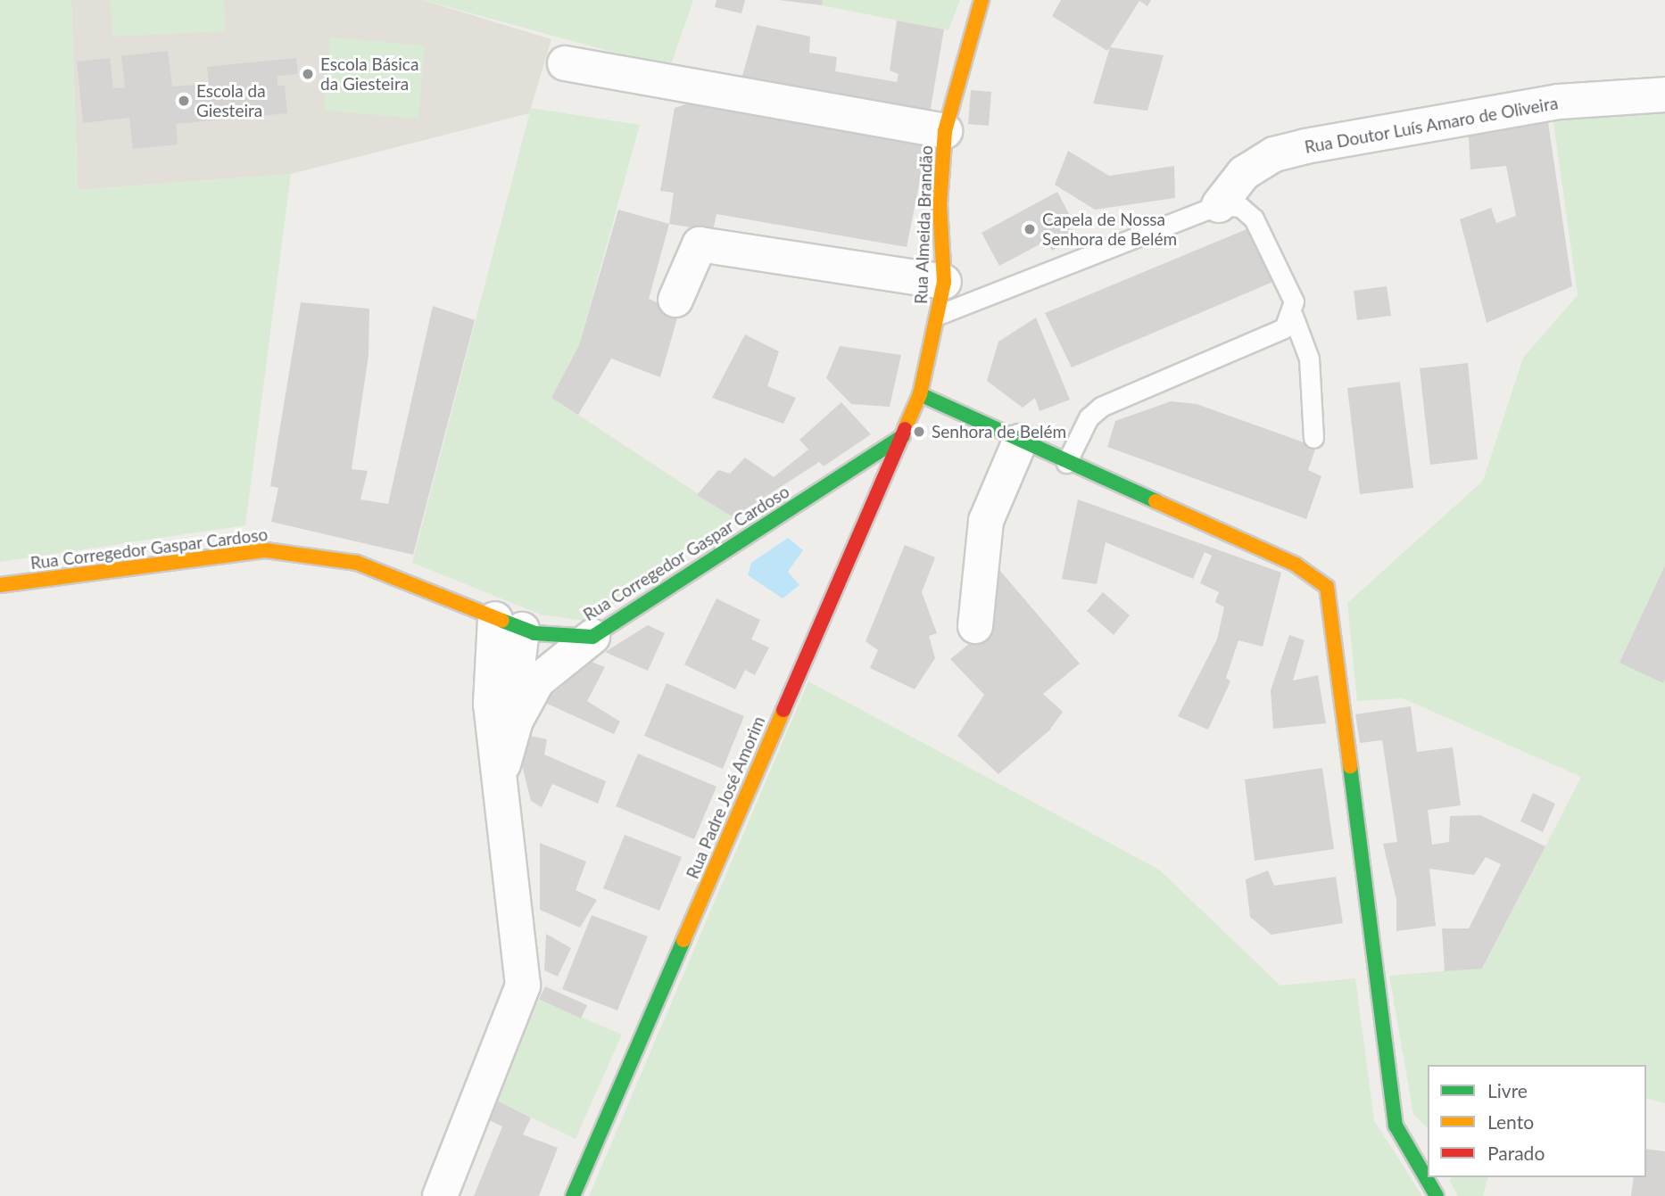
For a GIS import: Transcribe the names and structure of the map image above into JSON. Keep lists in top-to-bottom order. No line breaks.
{"streets":{"street":["Rua Doutor Luís Amaro de Oliveira","Rua Almeida Brandão","Rua Corregedor Gaspar Cardoso","Rua Padre José Amorim"]},"crossings":[["Rua Almeida Brandão","Rua Padre José Amorim"],["Rua Corregedor Gaspar Cardoso","Rua Padre José Amorim"]],"places":["Escola Básica da Giesteira","Escola da Giesteira","Capela de Nossa Senhora de Belém","Senhora de Belém"],"legend":["Livre","Lento","Parado"]}
